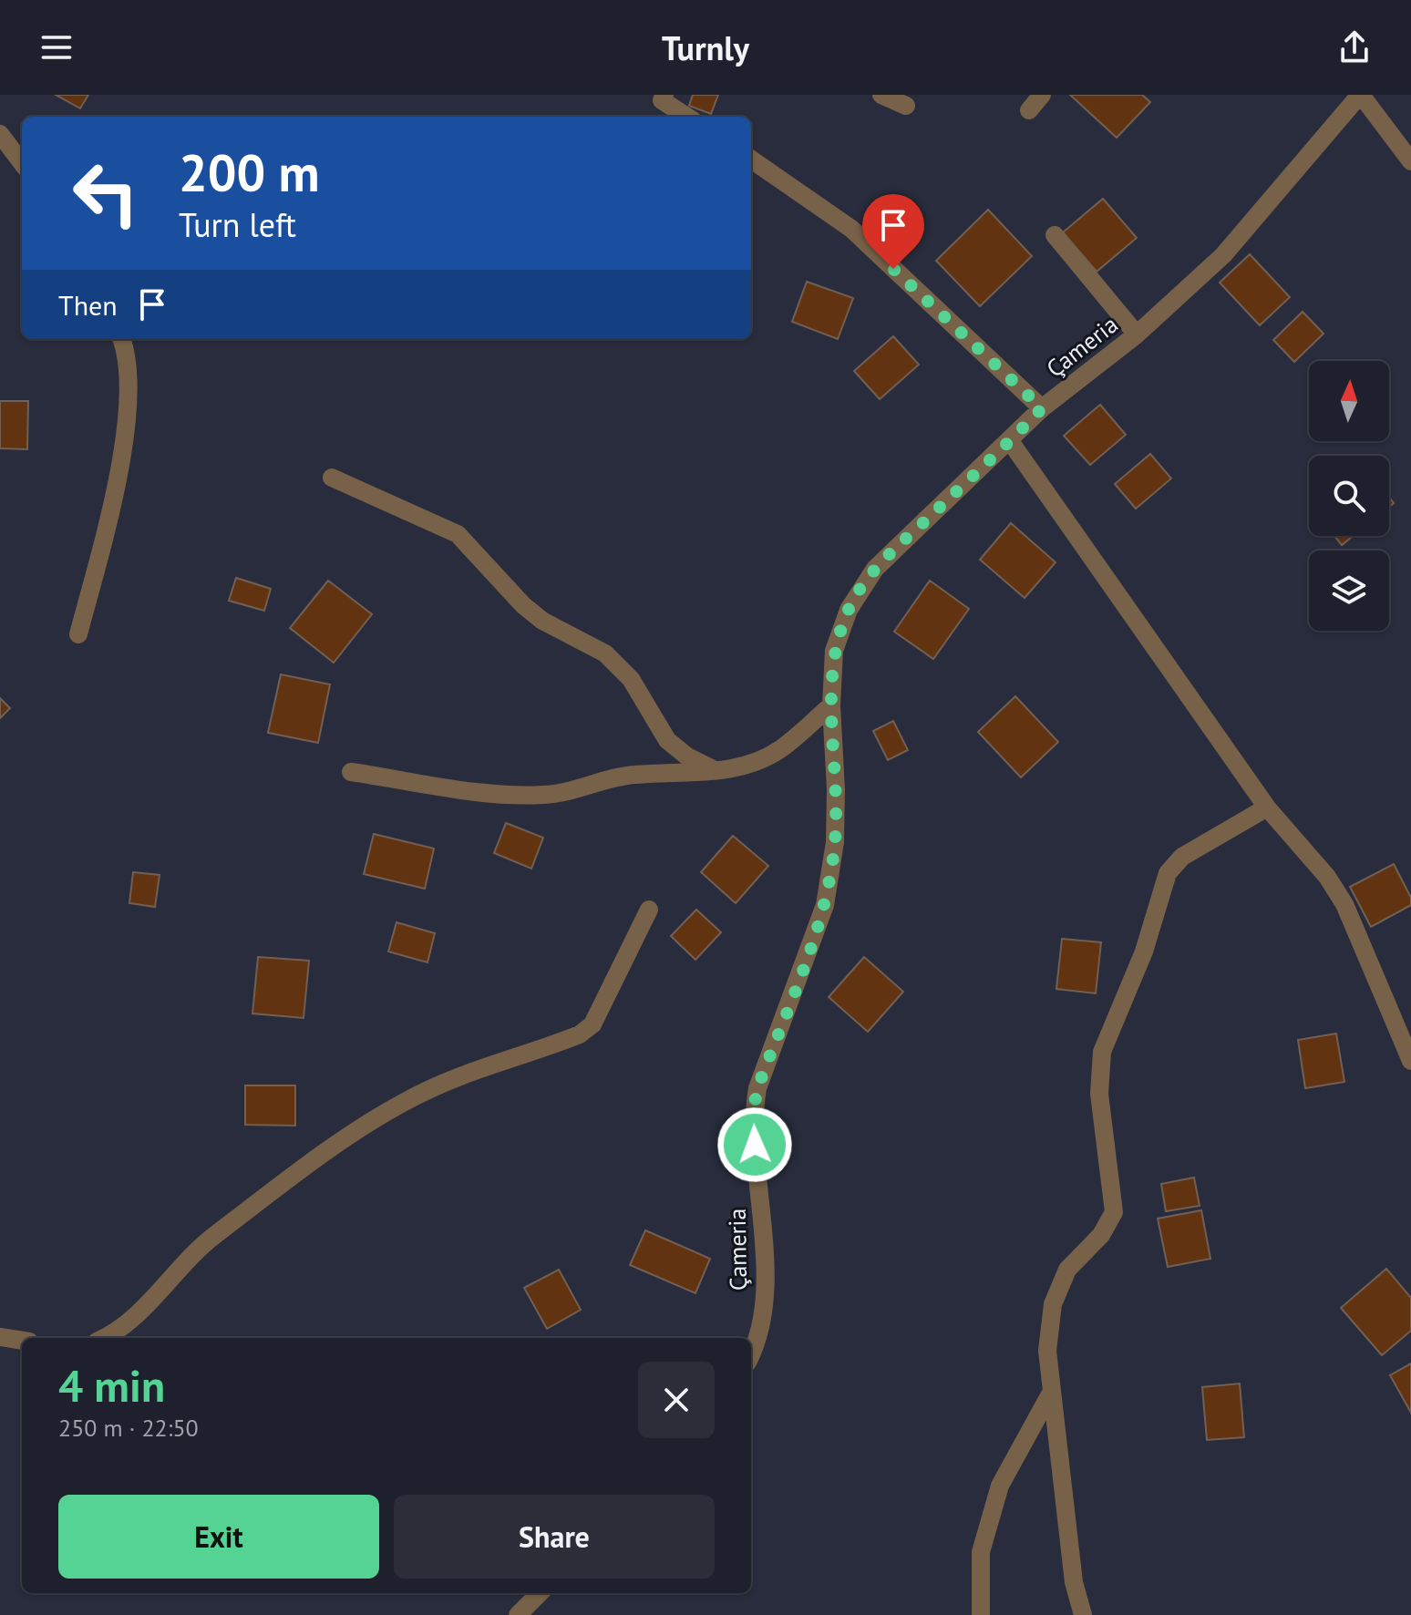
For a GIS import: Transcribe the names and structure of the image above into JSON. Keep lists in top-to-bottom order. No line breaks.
{"streets":{"street":["Çameria"]},"north":"top","page":{"header":"Turnly","turn":["200 m","Turn left"],"then":"Then","heading":["4 min","250 m · 22:50"],"buttons":["Exit","Share"]}}
